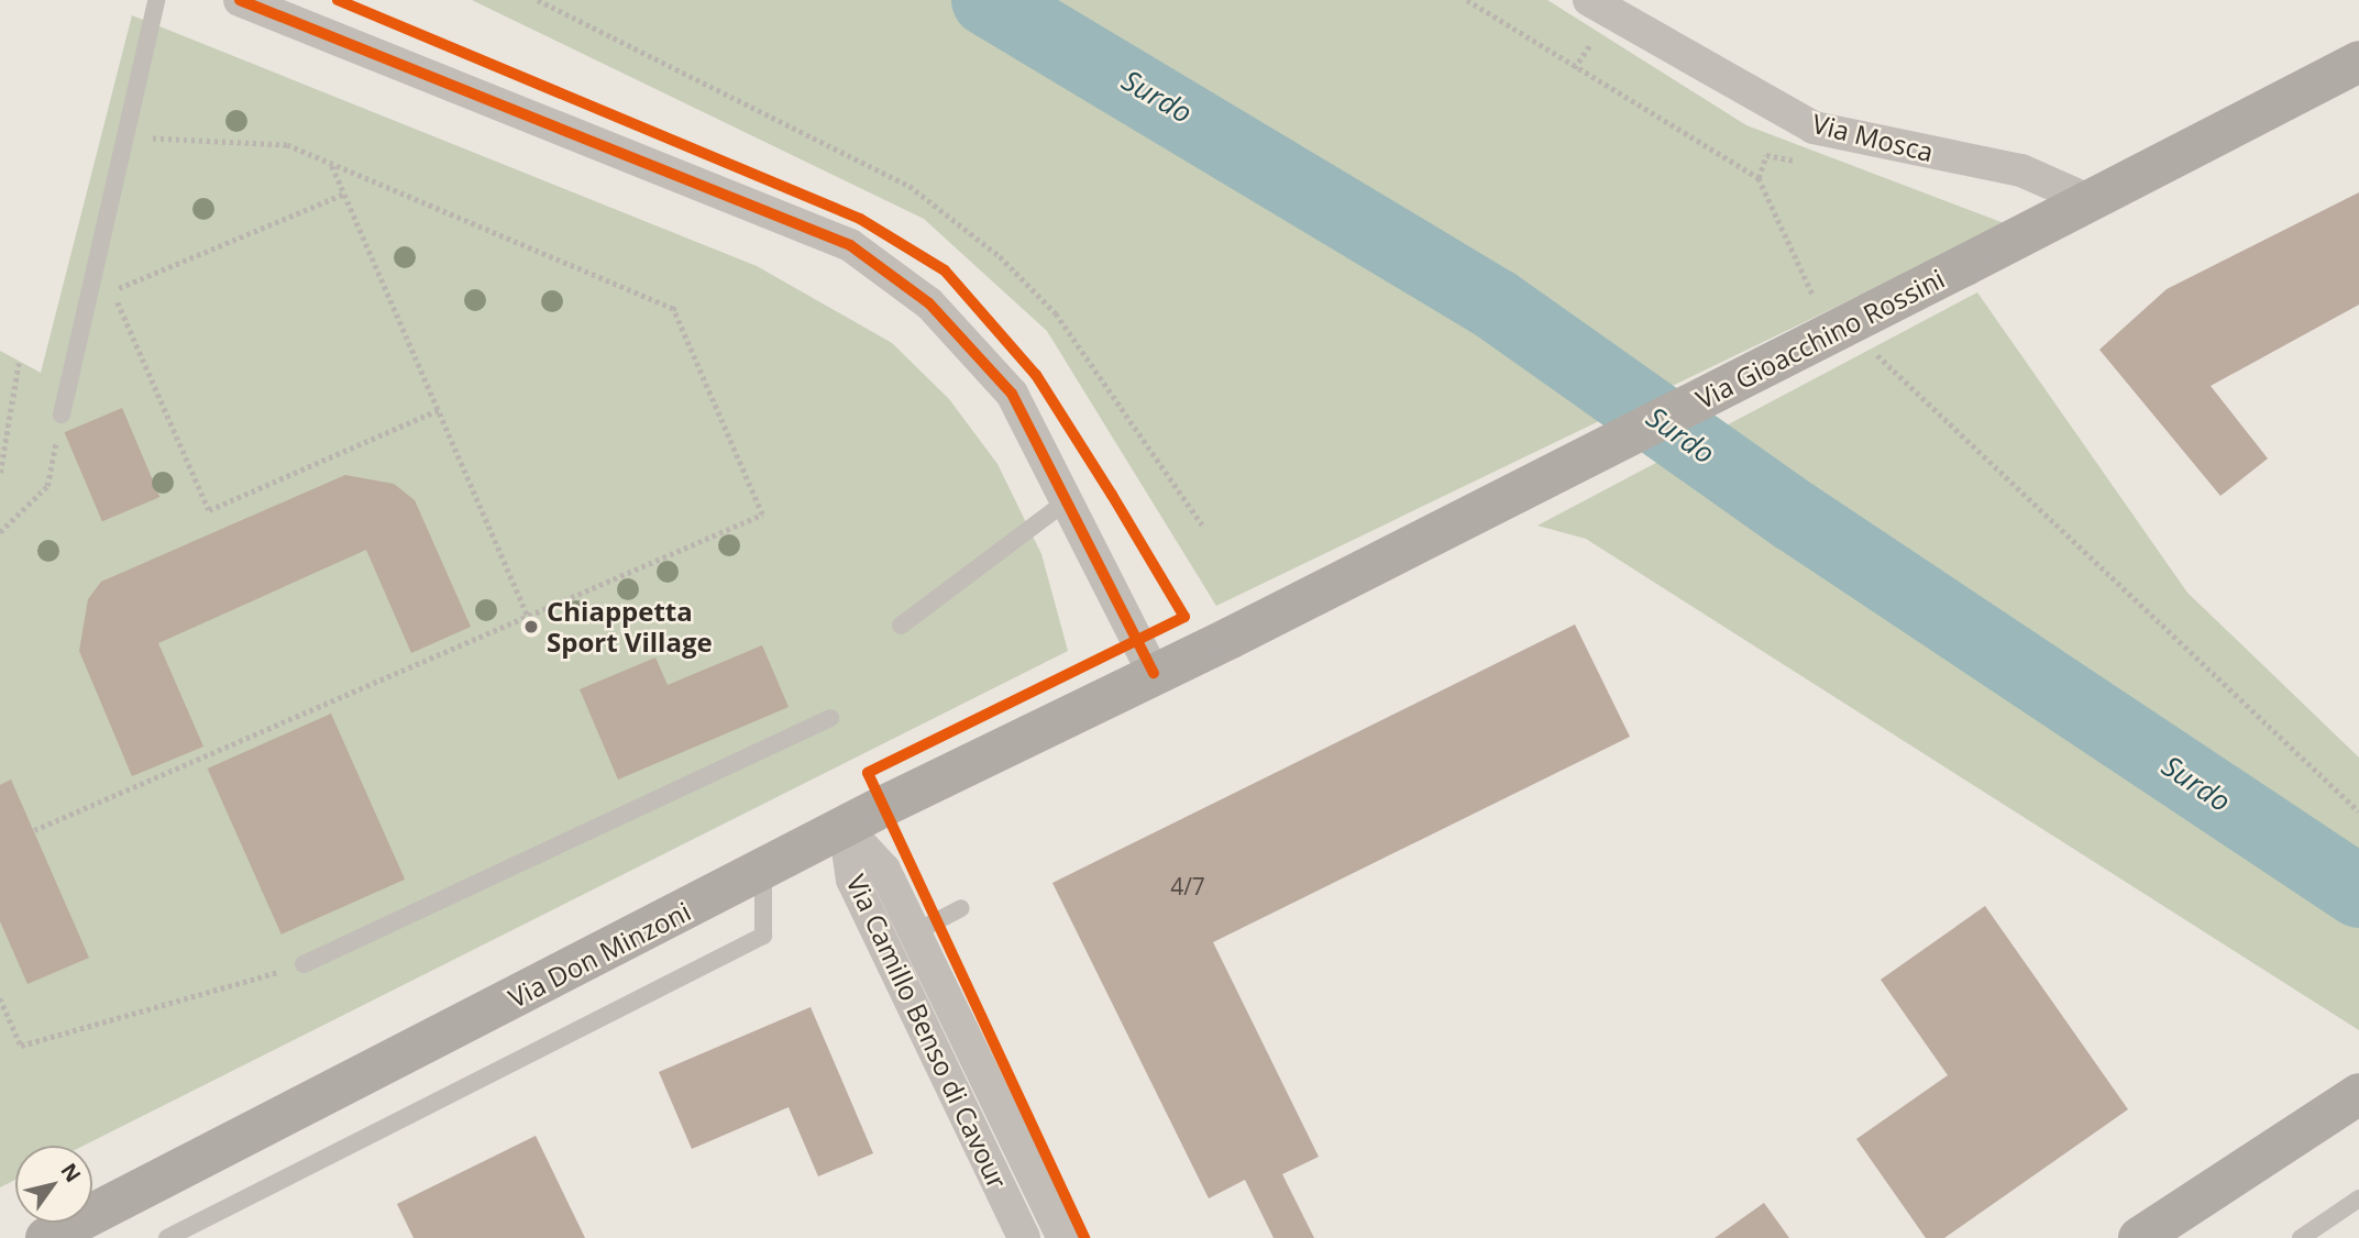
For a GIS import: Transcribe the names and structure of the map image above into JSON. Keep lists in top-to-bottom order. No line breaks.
{"streets":{"main road":["Via Gioacchino Rossini","Via Don Minzoni"],"street":["Via Mosca","Via Camillo Benso di Cavour"]},"crossings":[["Via Mosca","Via Gioacchino Rossini"],["Via Gioacchino Rossini","Via Don Minzoni"],["Via Don Minzoni","Via Camillo Benso di Cavour"]],"water":["Surdo"],"places":["Chiappetta Sport Village"],"house_numbers":["4/7"],"north":"top right"}
